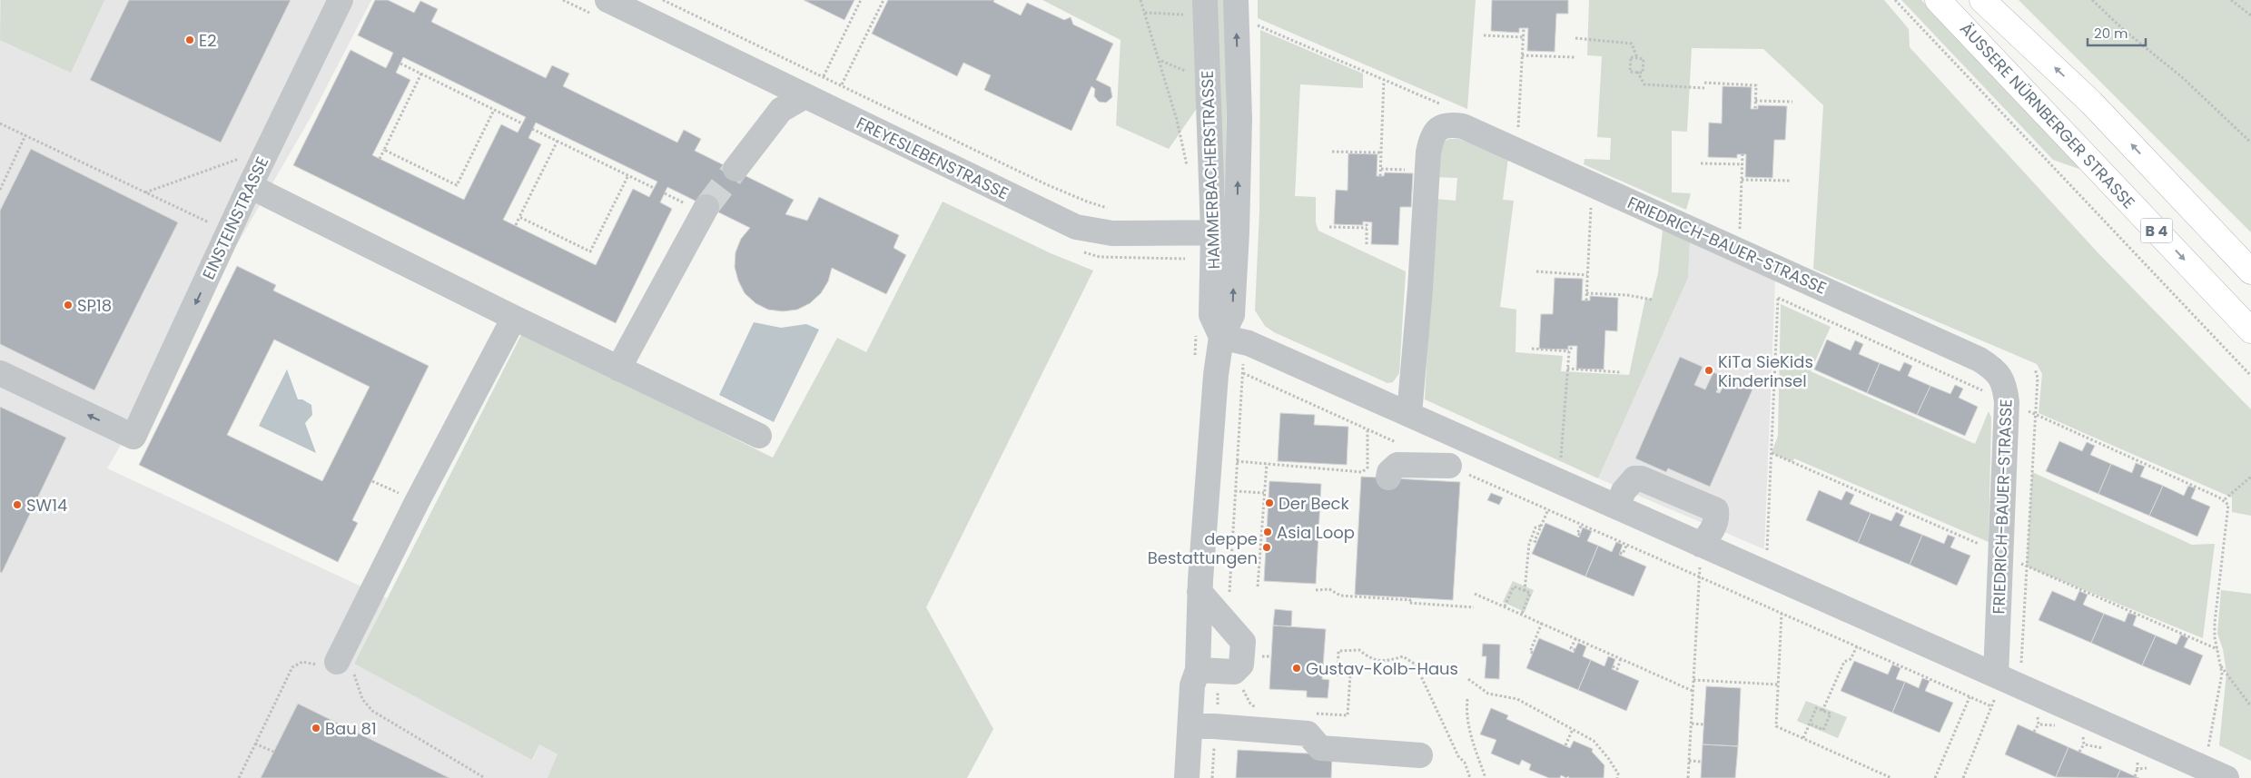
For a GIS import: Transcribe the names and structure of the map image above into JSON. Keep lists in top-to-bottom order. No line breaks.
{"streets":{"highway":["ÄUSSERE NÜRNBERGER STRASSE","B 4"],"street":["FREYESLEBENSTRASSE","HAMMERBACHERSTRASSE","EINSTEINSTRASSE","FRIEDRICH-BAUER-STRASSE"]},"crossings":[["FREYESLEBENSTRASSE","HAMMERBACHERSTRASSE"]],"places":["E2","SP18","KiTa SieKids Kinderinsel","Der Beck","SW14","Asia Loop","deppe Bestattungen","Gustav-Kolb-Haus","Bau 81"],"scale_bar":"20 m"}
